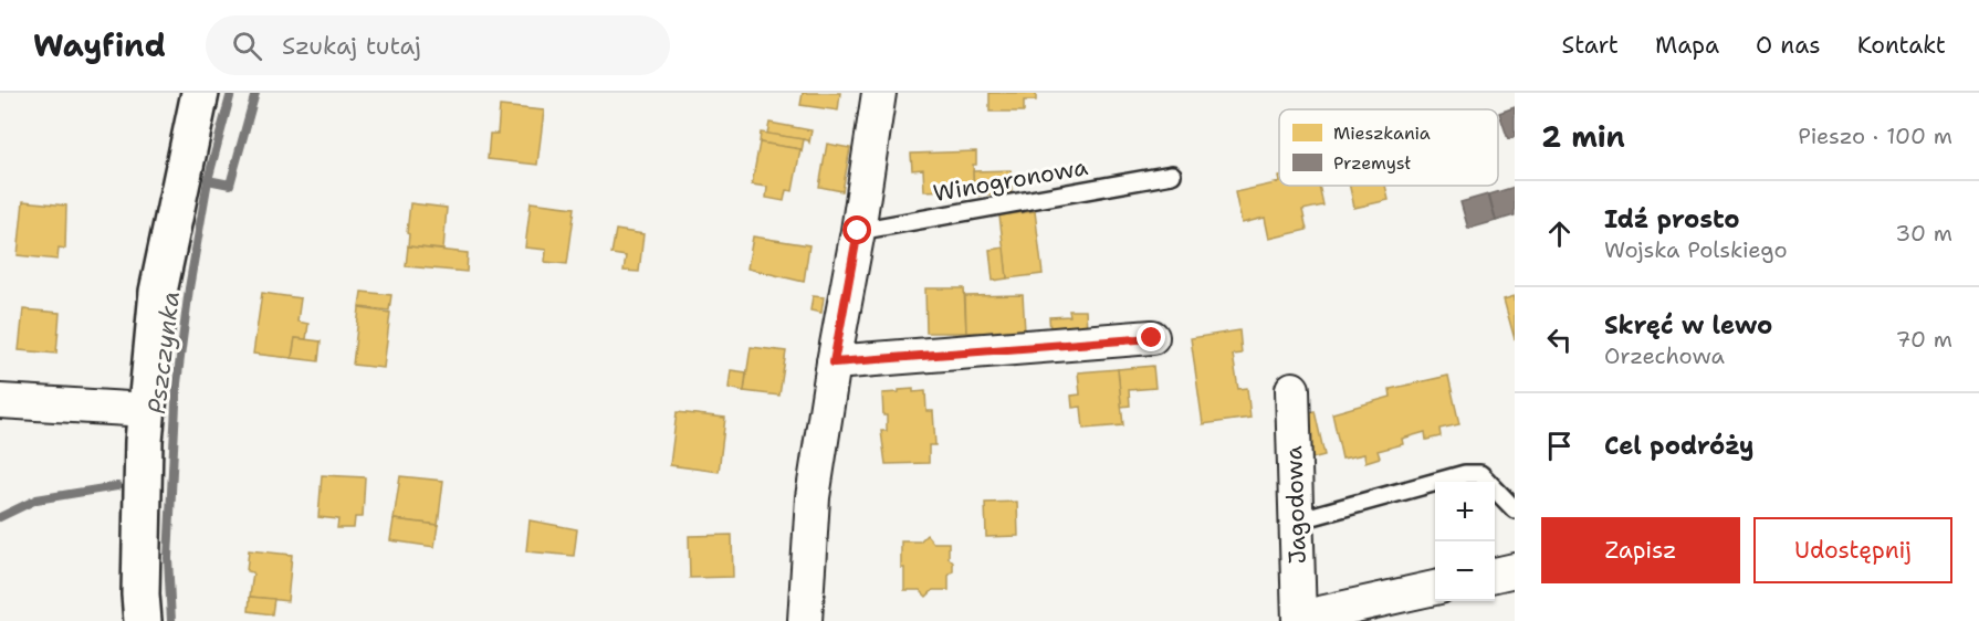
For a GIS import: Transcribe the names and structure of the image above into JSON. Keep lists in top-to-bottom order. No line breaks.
{"streets":{"street":["Jagodowa"],"lane":["Winogronowa"]},"water":["Pszczynka"],"legend":["Mieszkania","Przemysł"],"page":{"header":"Wayfind","search":"Szukaj tutaj","nav":["Start","Mapa","O nas","Kontakt"],"heading":["2 min","Pieszo · 100 m"],"list":[["Idź prosto","Wojska Polskiego","30 m"],["Skręć w lewo","Orzechowa","70 m"],"Cel podróży"],"map_buttons":["+","−"],"buttons":["Zapisz","Udostępnij"]}}
